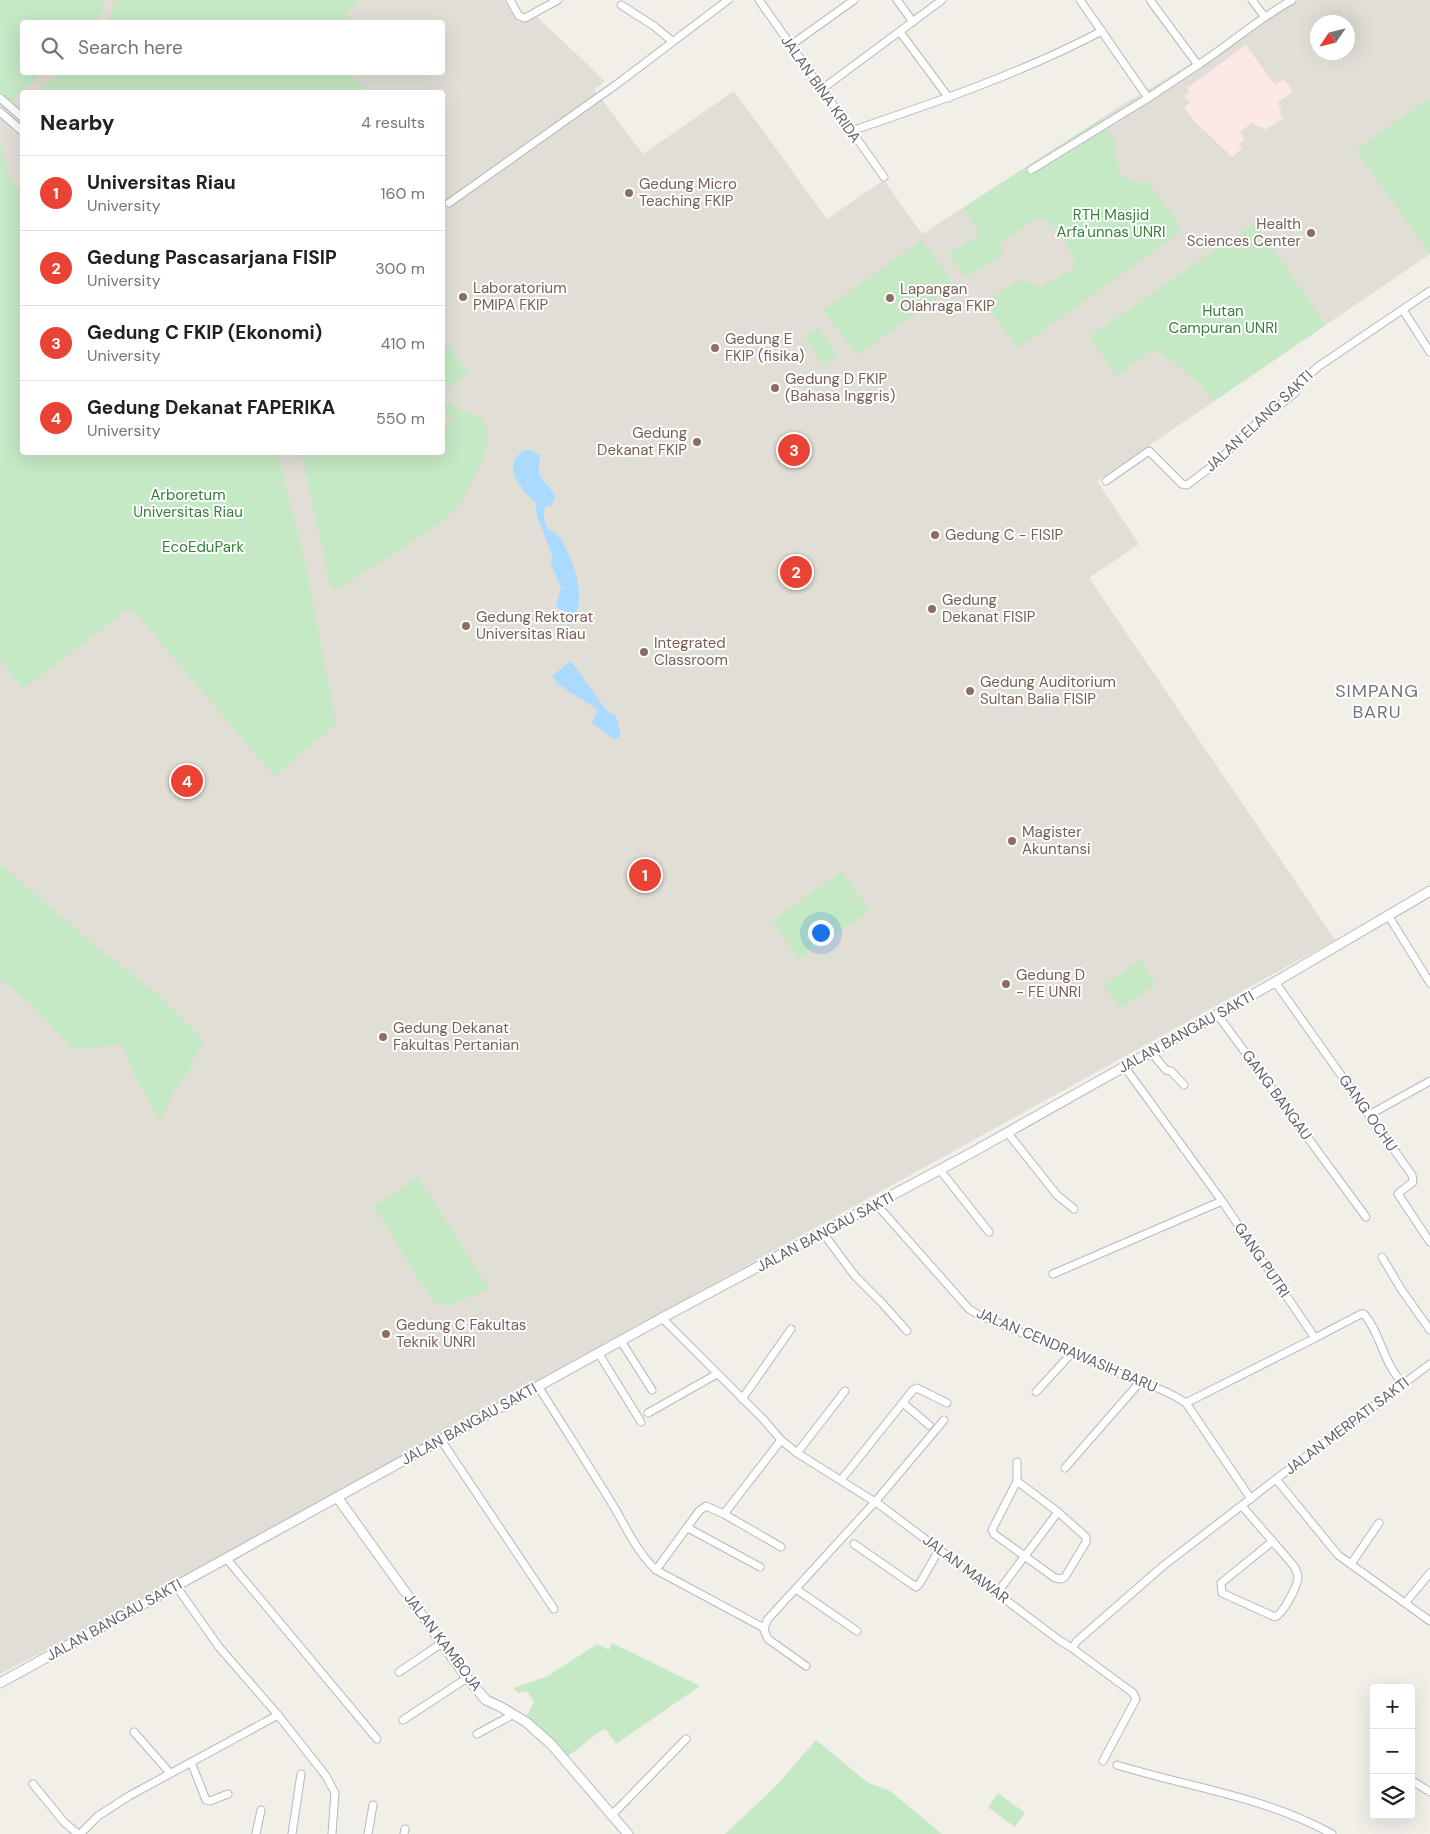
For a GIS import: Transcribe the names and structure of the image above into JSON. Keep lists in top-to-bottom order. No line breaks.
{"streets":{"street":["JALAN BINA KRIDA","JALAN ELANG SAKTI","JALAN BANGAU SAKTI","GANG BANGAU","GANG OCHU","GANG PUTRI","JALAN CENDRAWASIH BARU","JALAN MERPATI SAKTI","JALAN MAWAR","JALAN KAMBOJA"]},"crossings":[["JALAN BANGAU SAKTI","GANG BANGAU"],["JALAN BANGAU SAKTI","GANG OCHU"],["JALAN BANGAU SAKTI","GANG PUTRI"],["JALAN BANGAU SAKTI","JALAN CENDRAWASIH BARU"],["JALAN BANGAU SAKTI","JALAN MAWAR"],["JALAN BANGAU SAKTI","JALAN KAMBOJA"]],"districts":["SIMPANG BARU"],"parks":["RTH Masjid Arfa'unnas UNRI","Hutan Campuran UNRI","Arboretum Universitas Riau","EcoEduPark"],"places":["Gedung Micro Teaching FKIP","Health Sciences Center","Laboratorium PMIPA FKIP","Lapangan Olahraga FKIP","Gedung E FKIP (fisika)","Gedung D FKIP (Bahasa Inggris)","Gedung Dekanat FKIP","Gedung C - FISIP","Gedung Dekanat FISIP","Gedung Rektorat Universitas Riau","Integrated Classroom","Gedung Auditorium Sultan Balia FISIP","Magister Akuntansi","Gedung D - FE UNRI","Gedung Dekanat Fakultas Pertanian","Gedung C Fakultas Teknik UNRI"],"north":"bottom left","page":{"search":"Search here","heading":["Nearby","4 results"],"list":[{"mark":"1","name":"Universitas Riau","note":"University","value":"160 m"},{"mark":"2","name":"Gedung Pascasarjana FISIP","note":"University","value":"300 m"},{"mark":"3","name":"Gedung C FKIP (Ekonomi)","note":"University","value":"410 m"},{"mark":"4","name":"Gedung Dekanat FAPERIKA","note":"University","value":"550 m"}],"pins":["3","2","4","1"],"map_buttons":["+","−"]}}
